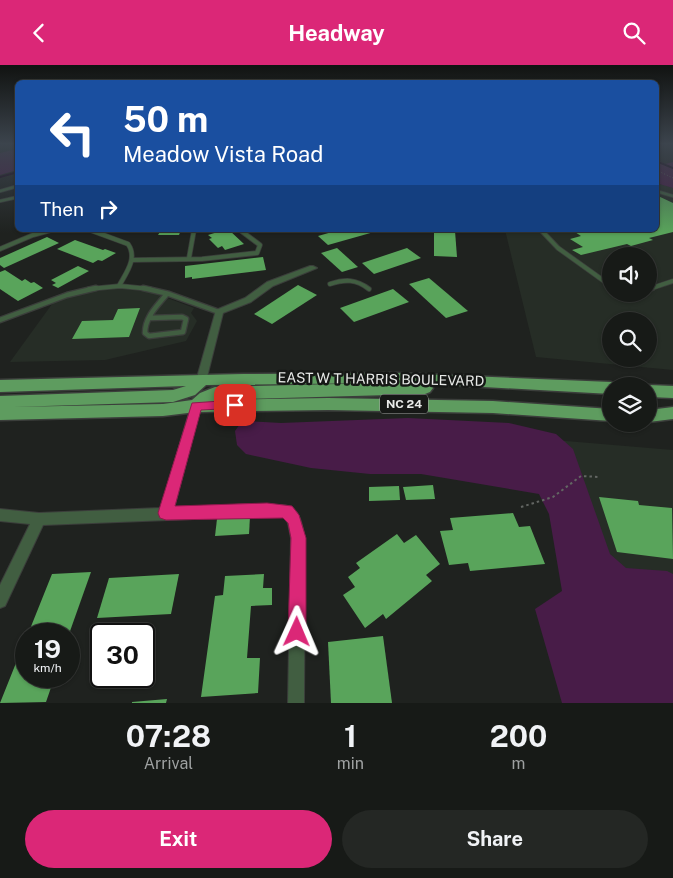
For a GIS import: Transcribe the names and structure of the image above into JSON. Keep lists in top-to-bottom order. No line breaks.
{"streets":{"main road":["EAST W T HARRIS BOULEVARD","NC 24"]},"page":{"header":"Headway","turn":["50 m","Meadow Vista Road"],"then":"Then","speed":"19 km/h","limit":"30","eta":["07:28","Arrival","1","min","200","m"],"buttons":["Exit","Share"]}}
